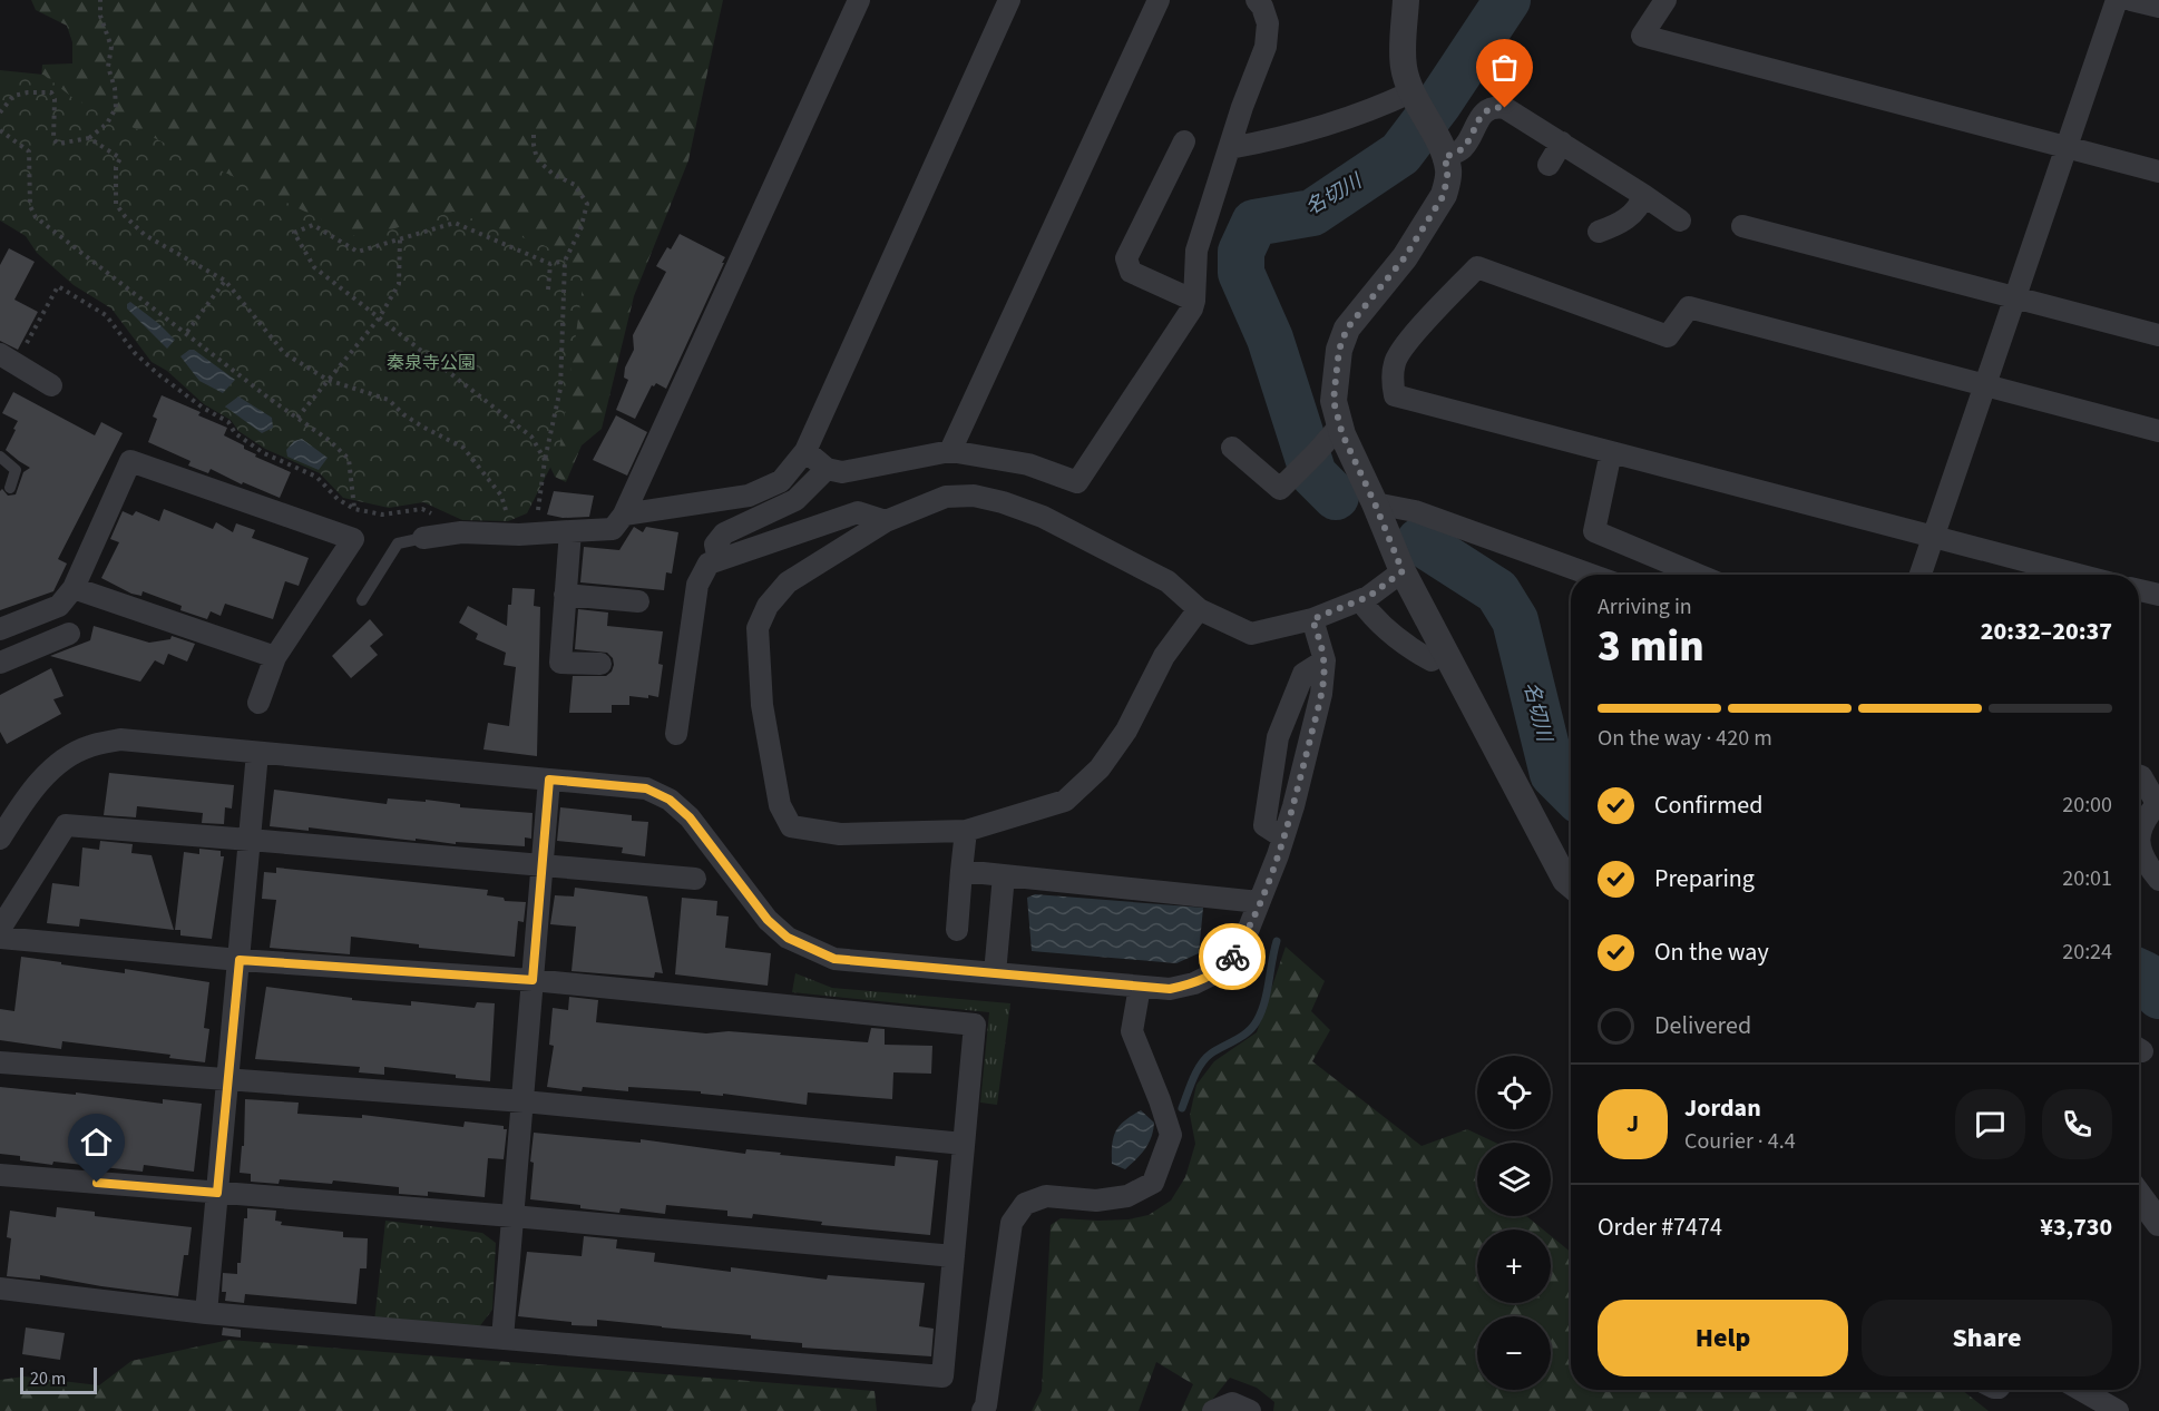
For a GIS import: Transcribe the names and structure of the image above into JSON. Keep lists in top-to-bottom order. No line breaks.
{"water":["名切川"],"parks":["秦泉寺公園"],"scale_bar":"20 m","page":{"heading":["3 min","Arriving in","20:32–20:37"],"panel":["Jordan","Courier · 4.4","Order #7474","¥3,730"],"bar":"On the way · 420 m","list":[["Confirmed","20:00"],["Preparing","20:01"],["On the way","20:24"],"Delivered"],"map_buttons":["+","−"],"round":"J","buttons":["Help","Share"],"scale":"20 m"}}
